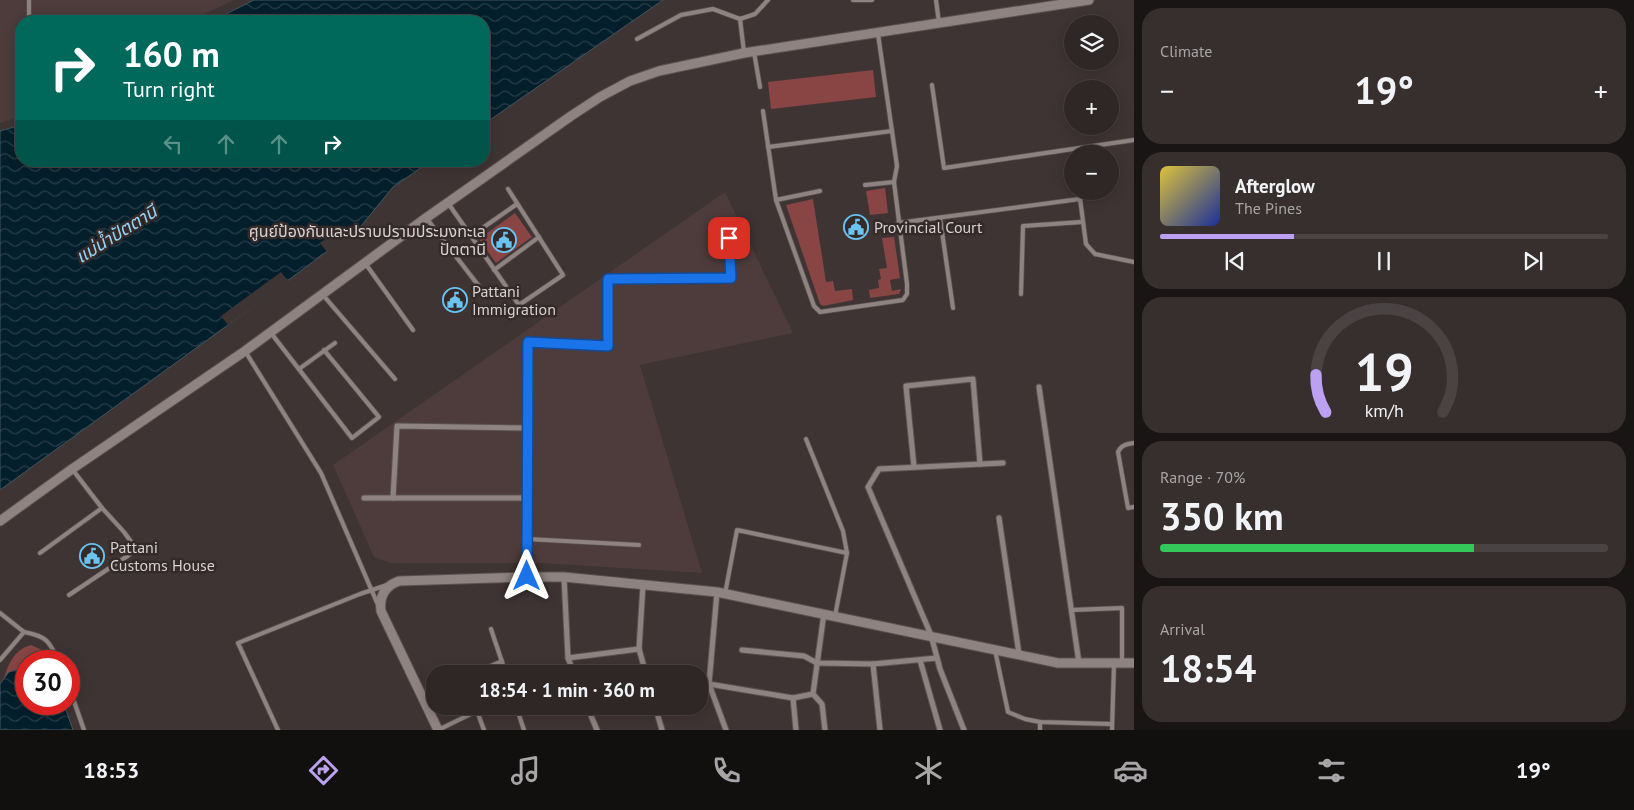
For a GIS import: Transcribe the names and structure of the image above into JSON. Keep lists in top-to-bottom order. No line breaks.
{"water":["แม่น้ำปัตตานี"],"places":{"public building":["Provincial Court","ศูนย์ป้องกันและปราบปรามประมงทะเล ปัตตานี","Pattani Immigration","Pattani Customs House"]},"page":{"tile":["Climate",["Range · 70%","350 km"],["Arrival","18:54"]],"map_buttons":["+","−"],"turn":["160 m","Turn right"],"heat":["−","19°","+"],"song":["Afterglow","The Pines"],"limit":"30","trip":"18:54 · 1 min · 360 m","tabs":["18:53","19°"],"gauge":["19","km/h"]}}
